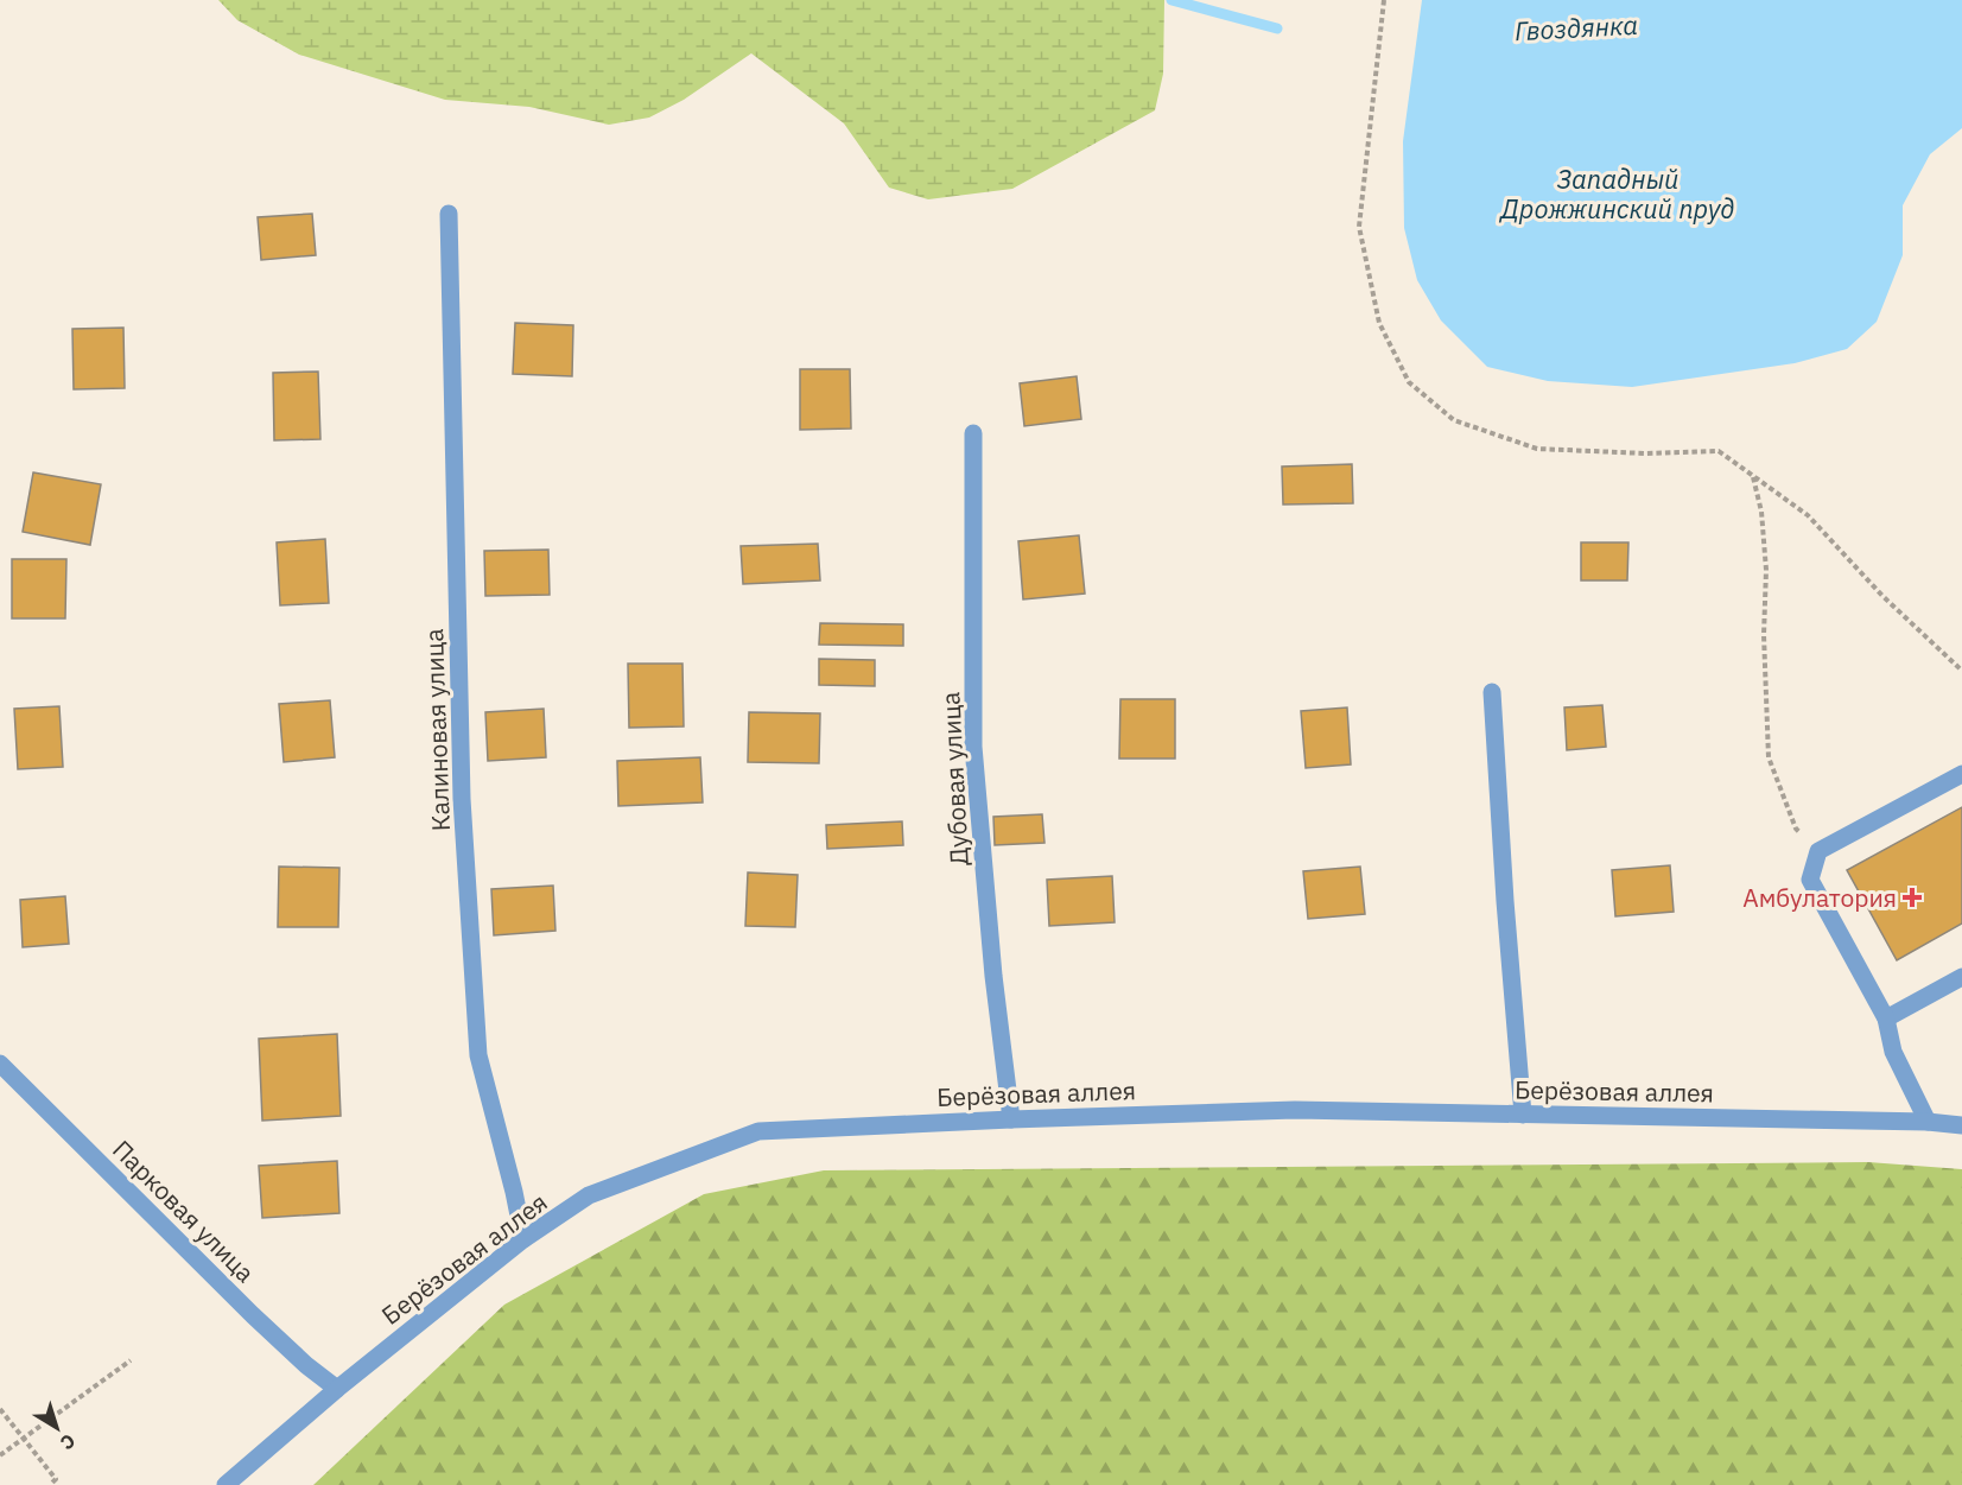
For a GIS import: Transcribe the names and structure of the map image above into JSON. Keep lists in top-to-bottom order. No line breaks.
{"streets":{"street":["Калиновая улица","Дубовая улица","Берёзовая аллея","Парковая улица"]},"crossings":[["Калиновая улица","Берёзовая аллея"],["Дубовая улица","Берёзовая аллея"],["Берёзовая аллея","Парковая улица"]],"water":["Гвоздянка","Западный Дрожжинский пруд"],"places":{"health":["Амбулатория"]},"north":"bottom right"}
